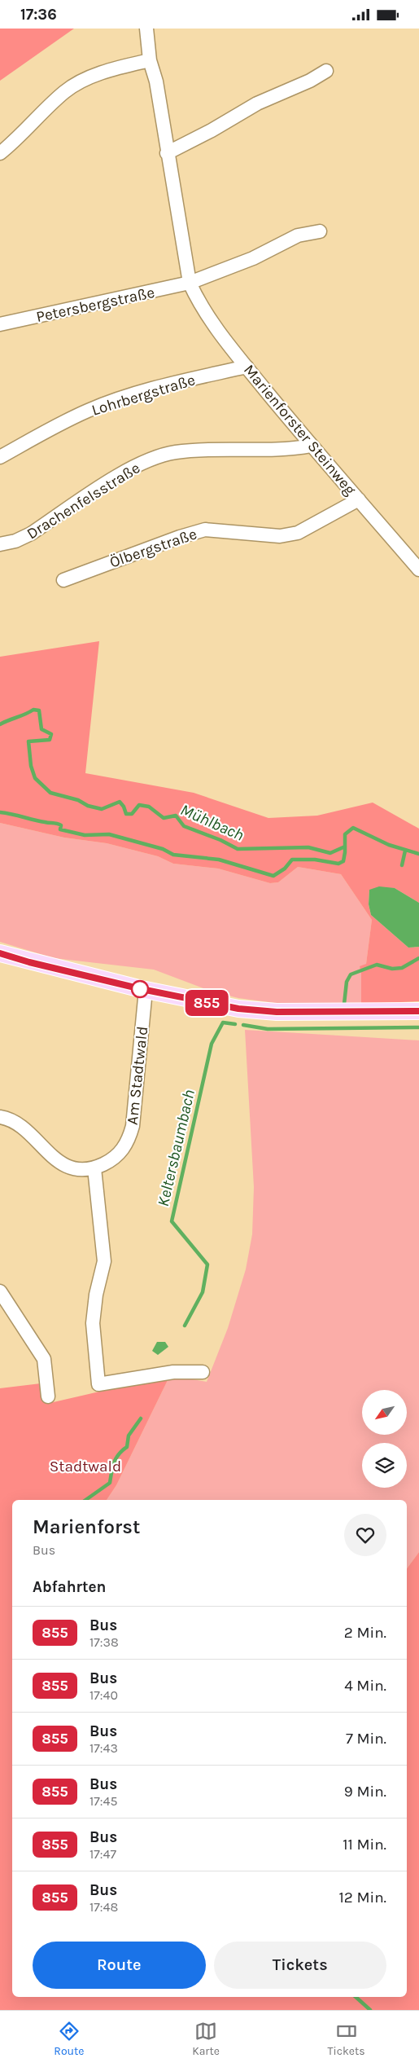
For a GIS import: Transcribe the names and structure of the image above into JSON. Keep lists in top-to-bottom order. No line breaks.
{"streets":{"street":["Petersbergstraße","Lohrbergstraße","Marienforster Steinweg","Drachenfelsstraße","Ölbergstraße","Am Stadtwald"]},"crossings":[["Petersbergstraße","Marienforster Steinweg"],["Lohrbergstraße","Marienforster Steinweg"],["Marienforster Steinweg","Drachenfelsstraße"],["Marienforster Steinweg","Ölbergstraße"]],"water":["Mühlbach","Keltersbaumbach"],"parks":["Stadtwald"],"lines":["bus line 855"],"north":"bottom left","page":{"status":"17:36","on_map":"855","heading":[["Marienforst","Bus"],"Abfahrten"],"list":[{"mark":"855","name":"Bus","note":"17:38","value":"2 Min."},{"mark":"855","name":"Bus","note":"17:40","value":"4 Min."},{"mark":"855","name":"Bus","note":"17:43","value":"7 Min."},{"mark":"855","name":"Bus","note":"17:45","value":"9 Min."},{"mark":"855","name":"Bus","note":"17:47","value":"11 Min."},{"mark":"855","name":"Bus","note":"17:48","value":"12 Min."}],"buttons":["Route","Tickets"],"tabs":["Route","Karte","Tickets"]}}
